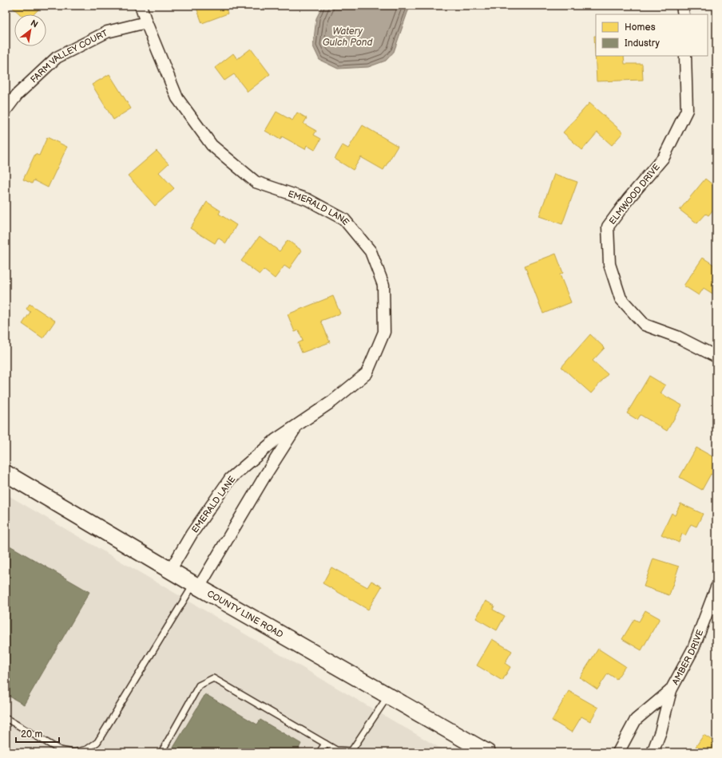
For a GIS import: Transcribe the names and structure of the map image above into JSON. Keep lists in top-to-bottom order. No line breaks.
{"streets":{"main road":["COUNTY LINE ROAD"],"street":["FARM VALLEY COURT","ELMWOOD DRIVE","EMERALD LANE","AMBER DRIVE"]},"crossings":[["FARM VALLEY COURT","EMERALD LANE"],["EMERALD LANE","COUNTY LINE ROAD"]],"water":["Watery Gulch Pond"],"legend":["Homes","Industry"],"scale_bar":"20 m","north":"top right"}
